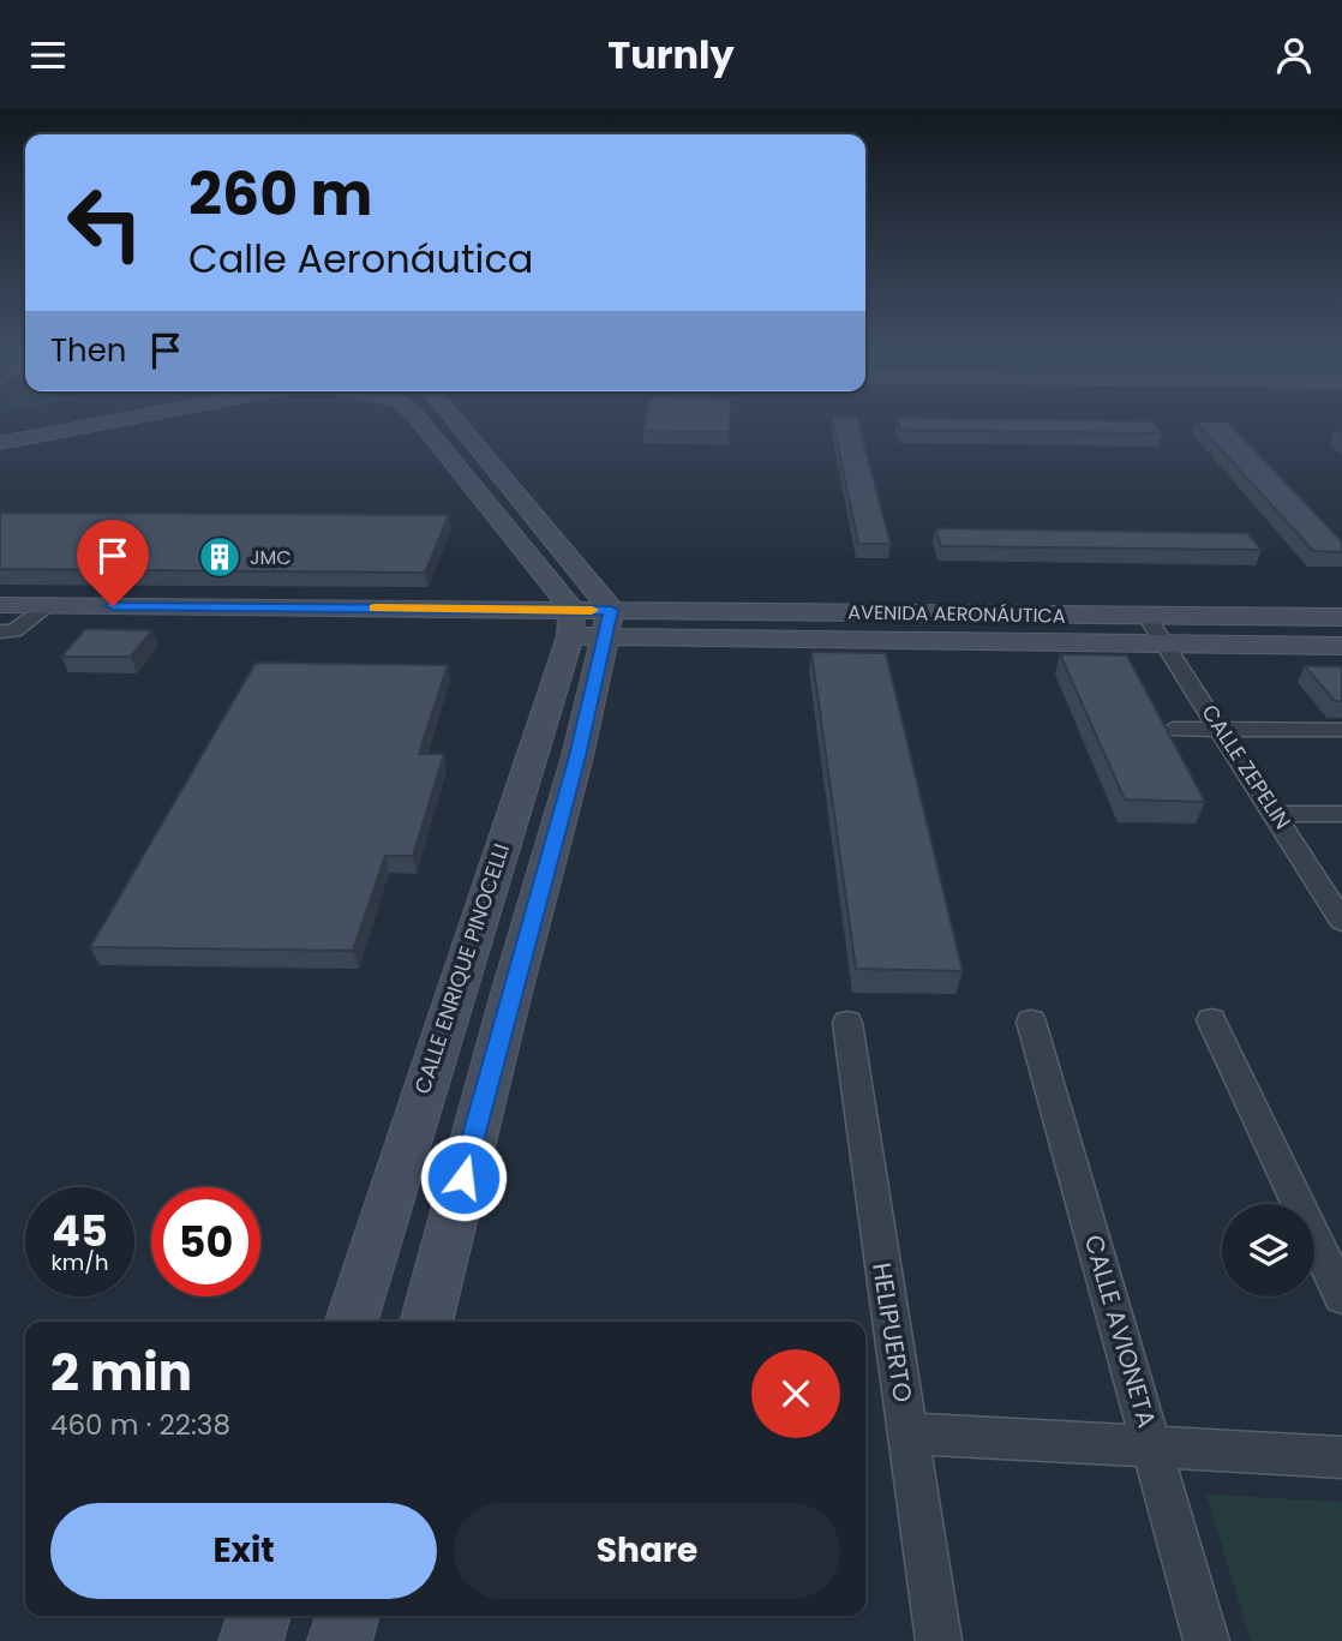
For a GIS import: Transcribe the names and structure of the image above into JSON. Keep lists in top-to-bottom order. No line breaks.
{"streets":{"main road":["AVENIDA AERONÁUTICA","CALLE ENRIQUE PINOCELLI"],"street":["CALLE ZEPELIN","CALLE AVIONETA","HELIPUERTO"]},"crossings":[["AVENIDA AERONÁUTICA","CALLE ZEPELIN"],["AVENIDA AERONÁUTICA","CALLE ENRIQUE PINOCELLI"]],"places":{"building":["JMC"]},"page":{"header":"Turnly","turn":["260 m","Calle Aeronáutica"],"then":"Then","speed":"45 km/h","limit":"50","heading":["2 min","460 m · 22:38"],"buttons":["Exit","Share"]}}
